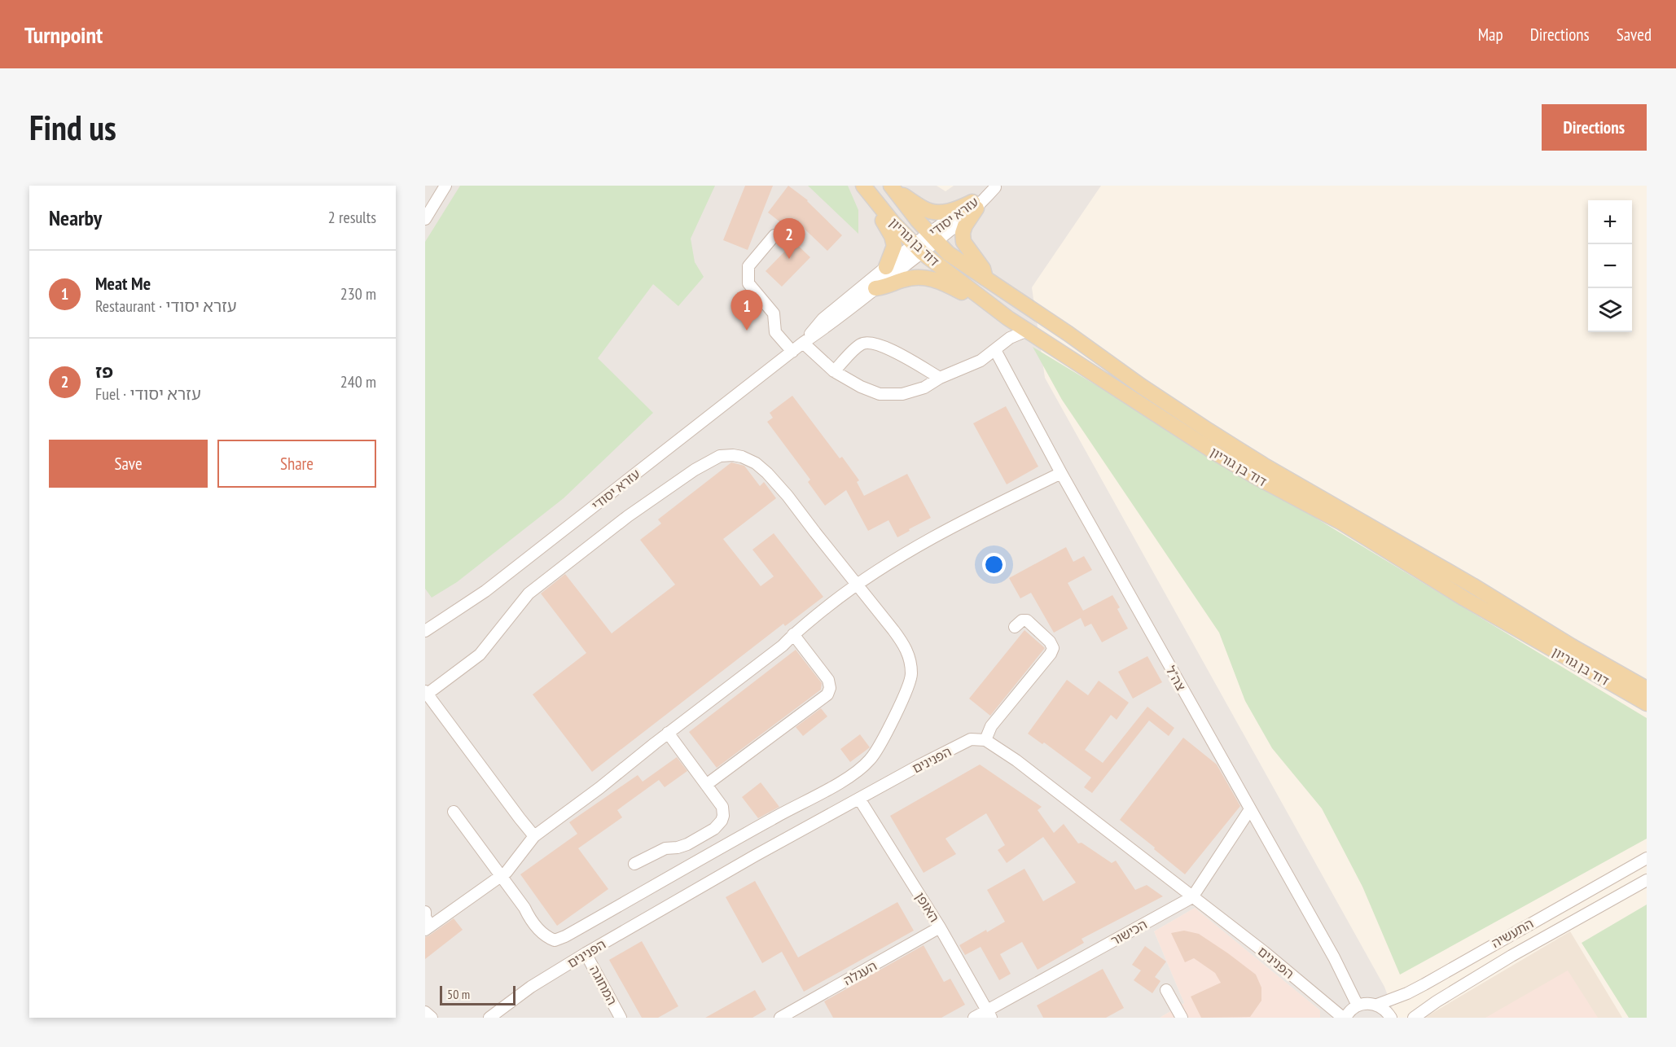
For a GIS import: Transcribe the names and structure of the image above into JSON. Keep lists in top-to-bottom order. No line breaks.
{"streets":{"main road":["דוד בן גוריון"],"street":["עזרא יסודי","צה\"ל","הפנינים","האופן","הכישור","התעשיה","העגלה","המחוגה"]},"crossings":[["עזרא יסודי","דוד בן גוריון"],["צה\"ל","הכישור"],["צה\"ל","התעשיה"],["הפנינים","האופן"],["הפנינים","הכישור"],["הפנינים","המחוגה"],["האופן","הכישור"],["האופן","העגלה"]],"scale_bar":"50 m","page":{"header":"Turnpoint","nav":["Map","Directions","Saved"],"buttons":["Directions",["Save","Share"]],"title":"Find us","heading":["Nearby","2 results"],"map_buttons":["+","−"],"pins":["2","1"],"list":[{"mark":"1","name":"Meat Me","note":"Restaurant · עזרא יסודי","value":"230 m"},{"mark":"2","name":"פז","note":"Fuel · עזרא יסודי","value":"240 m"}],"scale":"50 m"}}
